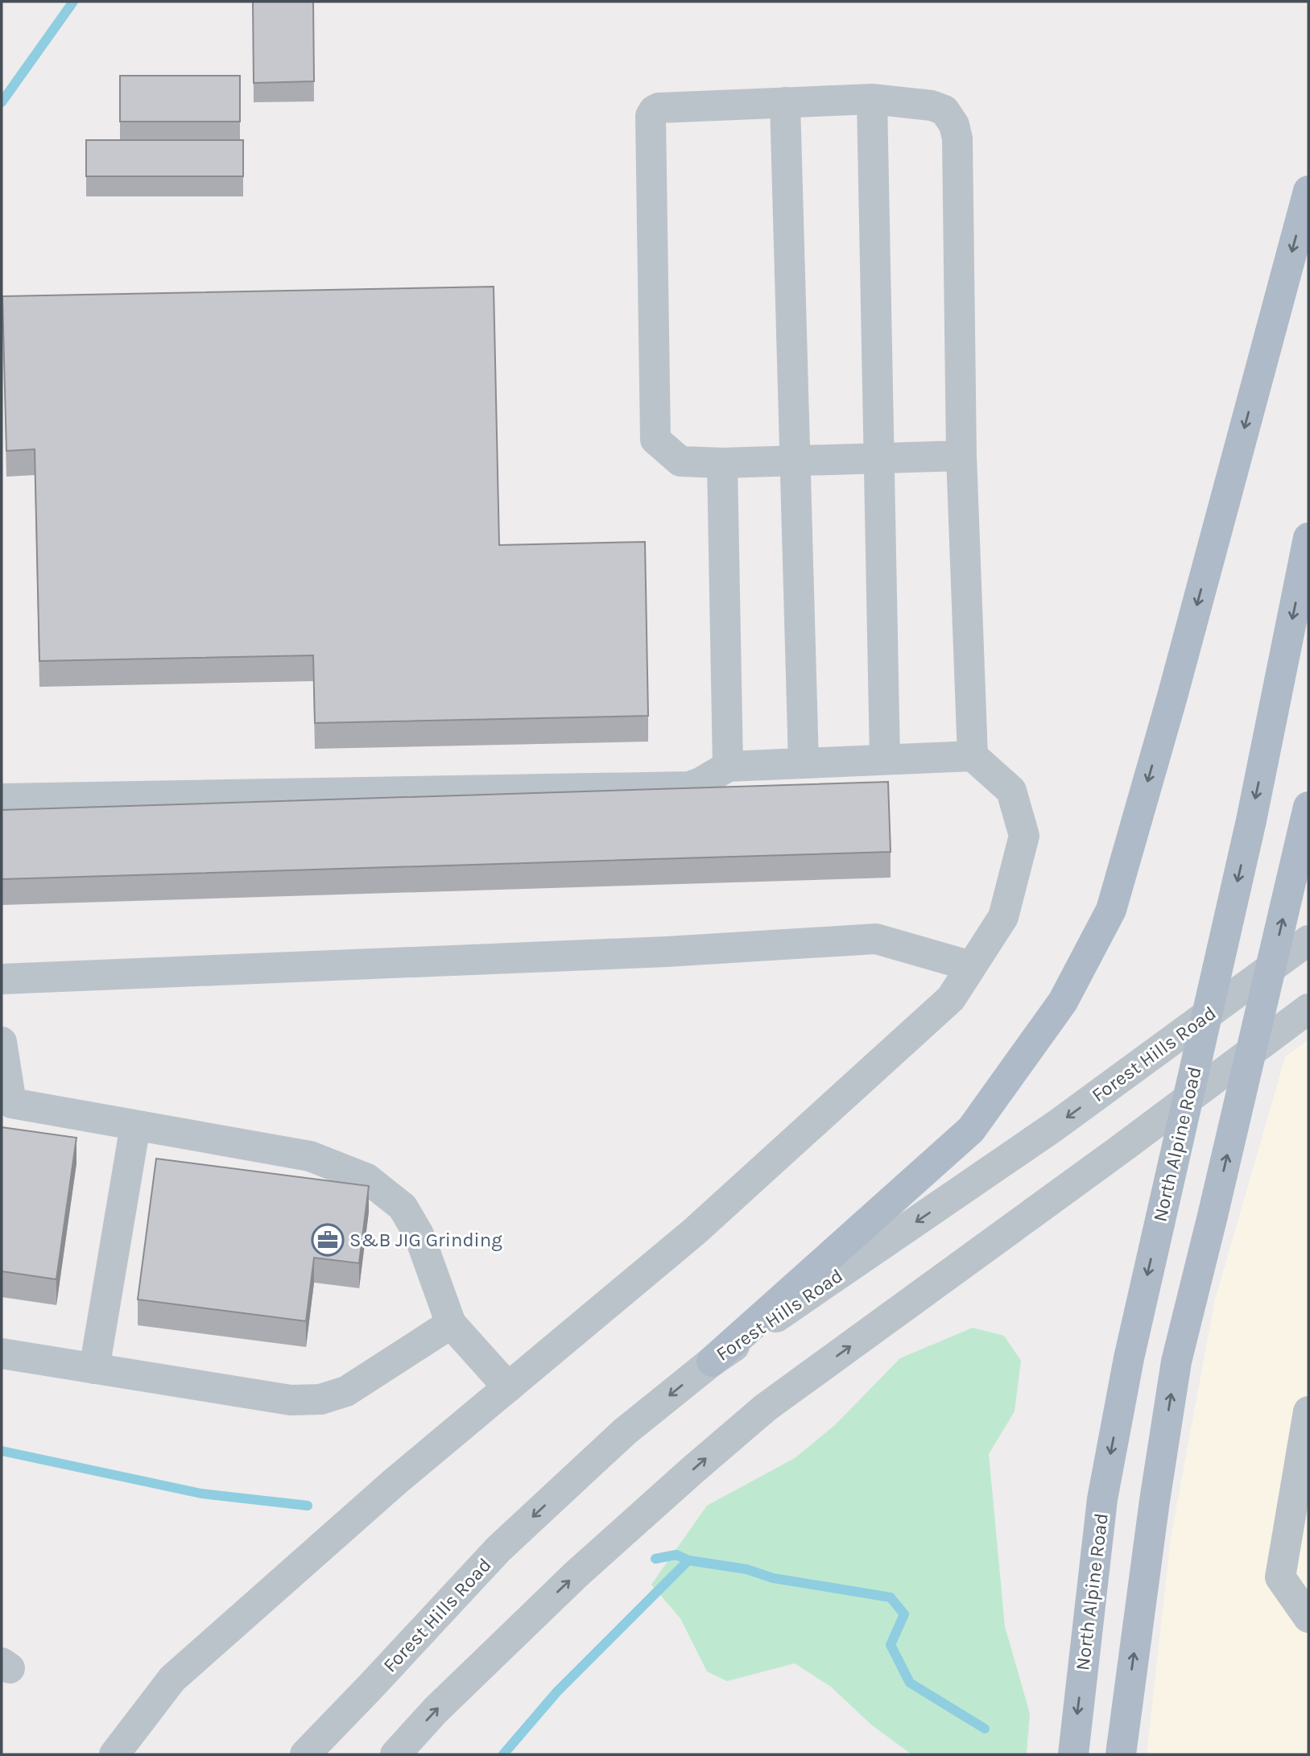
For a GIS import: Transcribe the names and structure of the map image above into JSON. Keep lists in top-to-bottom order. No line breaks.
{"streets":{"main road":["North Alpine Road"],"street":["Forest Hills Road"]},"places":{"office":["S&B JIG Grinding"]}}
